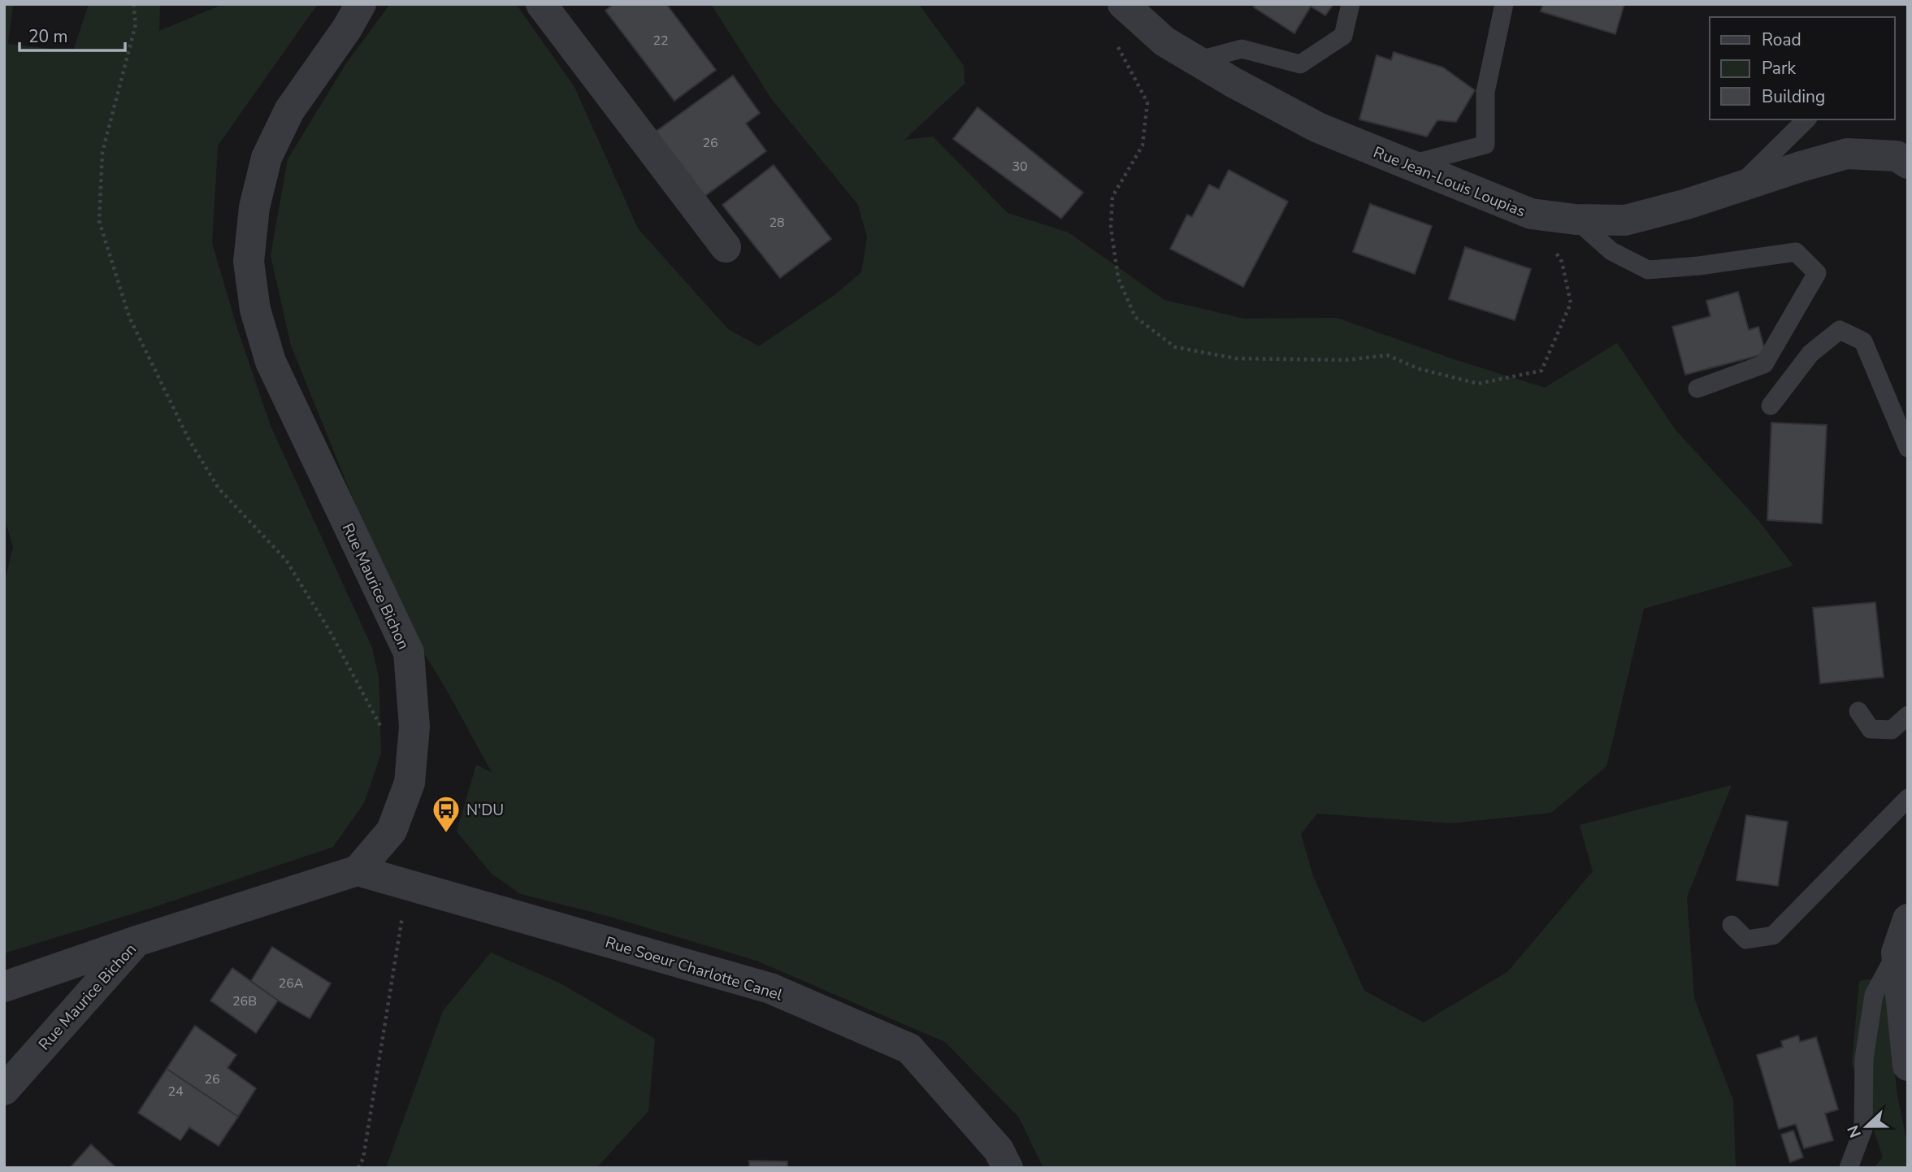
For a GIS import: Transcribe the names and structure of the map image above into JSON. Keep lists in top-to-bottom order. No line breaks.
{"streets":{"street":["Rue Jean-Louis Loupias","Rue Maurice Bichon","Rue Soeur Charlotte Canel"]},"crossings":[["Rue Maurice Bichon","Rue Soeur Charlotte Canel"]],"places":{"bus stop":["N'DU"]},"house_numbers":["22","26","30","28","26A","26B","26","24"],"legend":["Road","Park","Building"],"scale_bar":"20 m","north":"left"}
